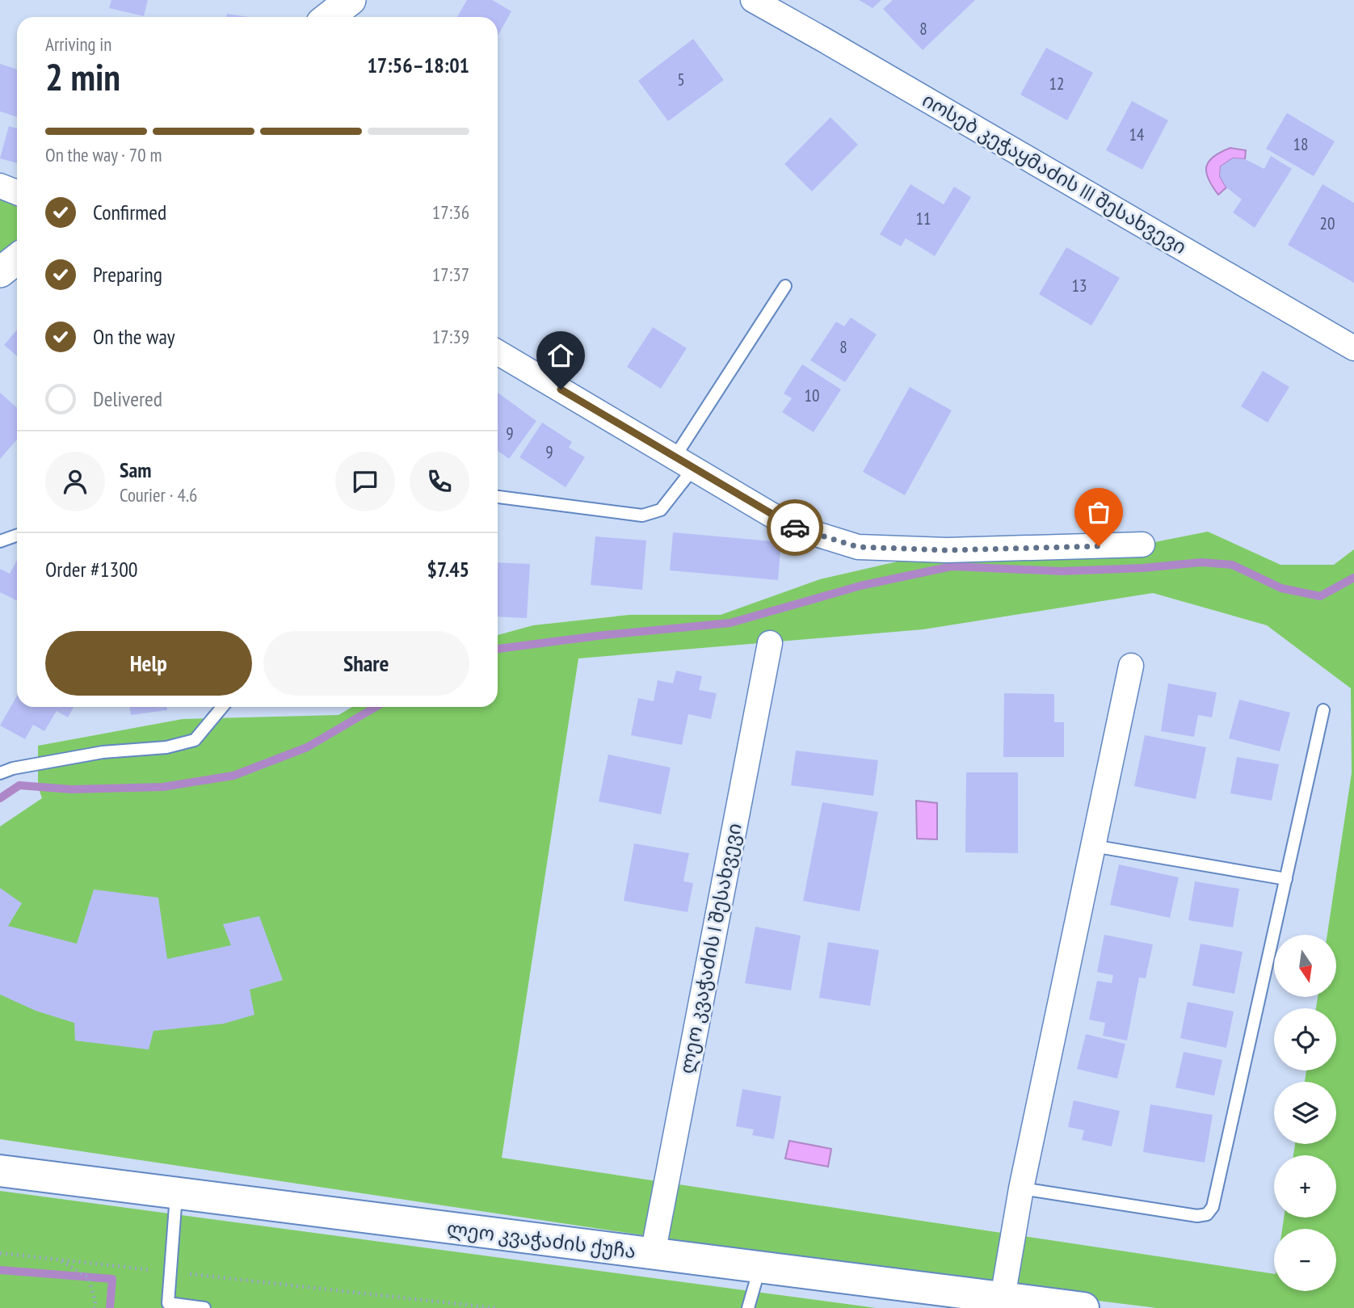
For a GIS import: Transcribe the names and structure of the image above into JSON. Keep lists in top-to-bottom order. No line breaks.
{"streets":{"main road":["ლეო კვაჭაძის ქუჩა"],"street":["იოსებ კეჭაყმაძის III შესახვევი","ლეო კვაჭაძის I შესახვევი"]},"crossings":[["ლეო კვაჭაძის I შესახვევი","ლეო კვაჭაძის ქუჩა"]],"house_numbers":["8","5","12","14","18","11","20","13","8","10","9","9"],"north":"bottom","page":{"heading":["2 min","Arriving in","17:56–18:01"],"panel":["Sam","Courier · 4.6","Order #1300","$7.45"],"bar":"On the way · 70 m","list":[["Confirmed","17:36"],["Preparing","17:37"],["On the way","17:39"],"Delivered"],"buttons":["Help","Share"],"map_buttons":["+","−"]}}
